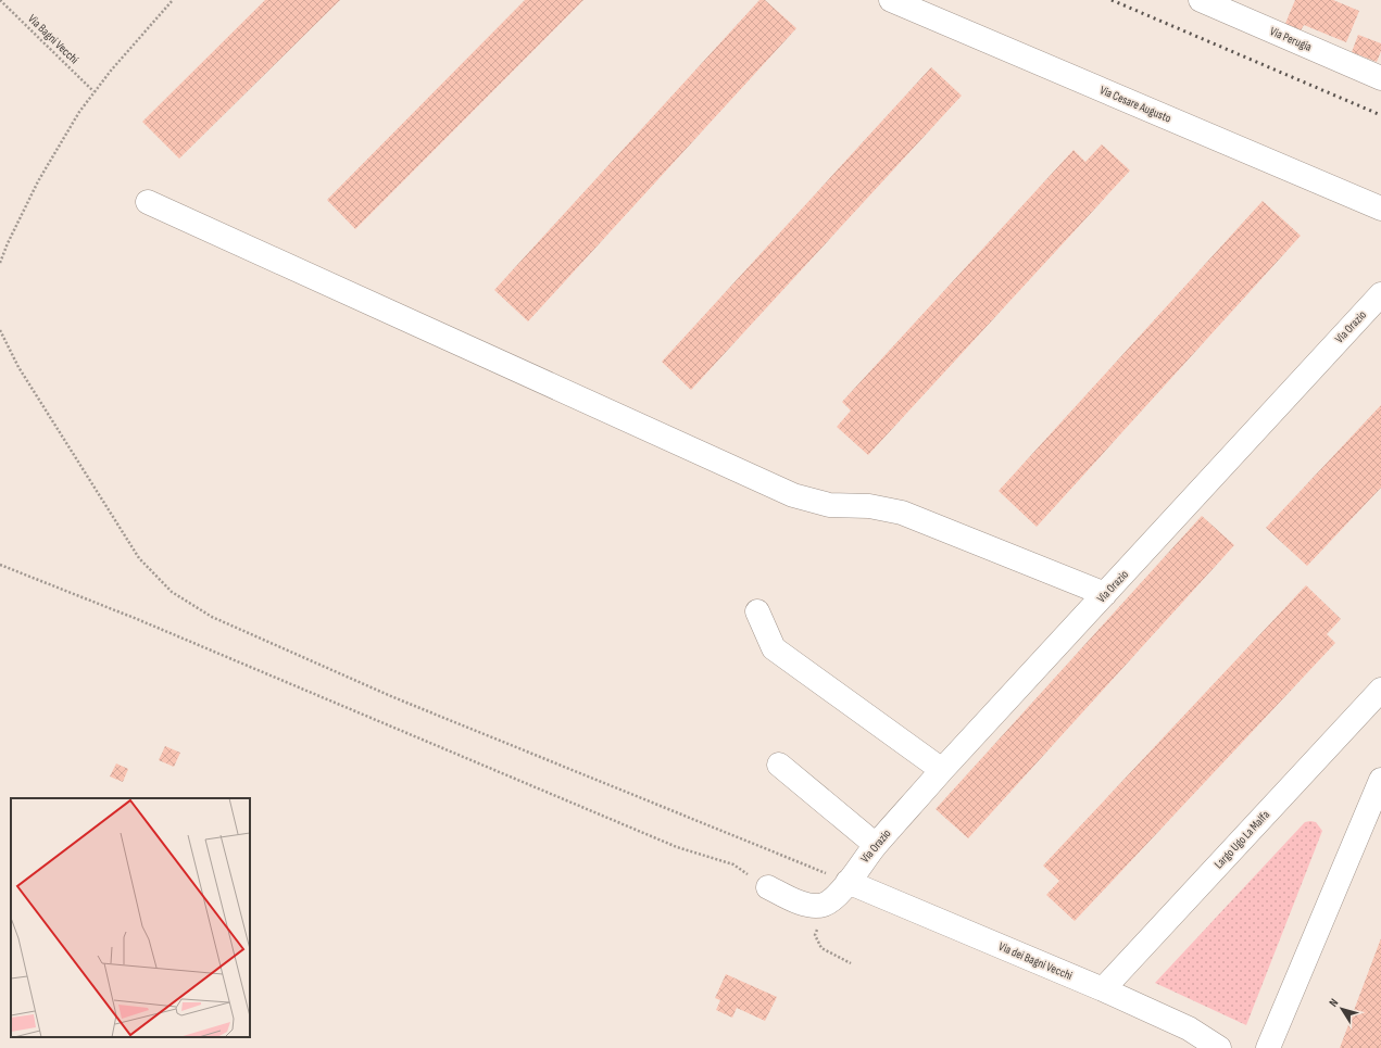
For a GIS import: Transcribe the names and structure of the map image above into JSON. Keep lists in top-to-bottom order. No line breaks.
{"streets":{"street":["Via Perugia","Via Cesare Augusto","Via Orazio","Largo Ugo La Malfa","Via dei Bagni Vecchi"],"path":["Via Bagni Vecchi"]},"crossings":[["Via Orazio","Via dei Bagni Vecchi"],["Largo Ugo La Malfa","Via dei Bagni Vecchi"]],"north":"top left"}
